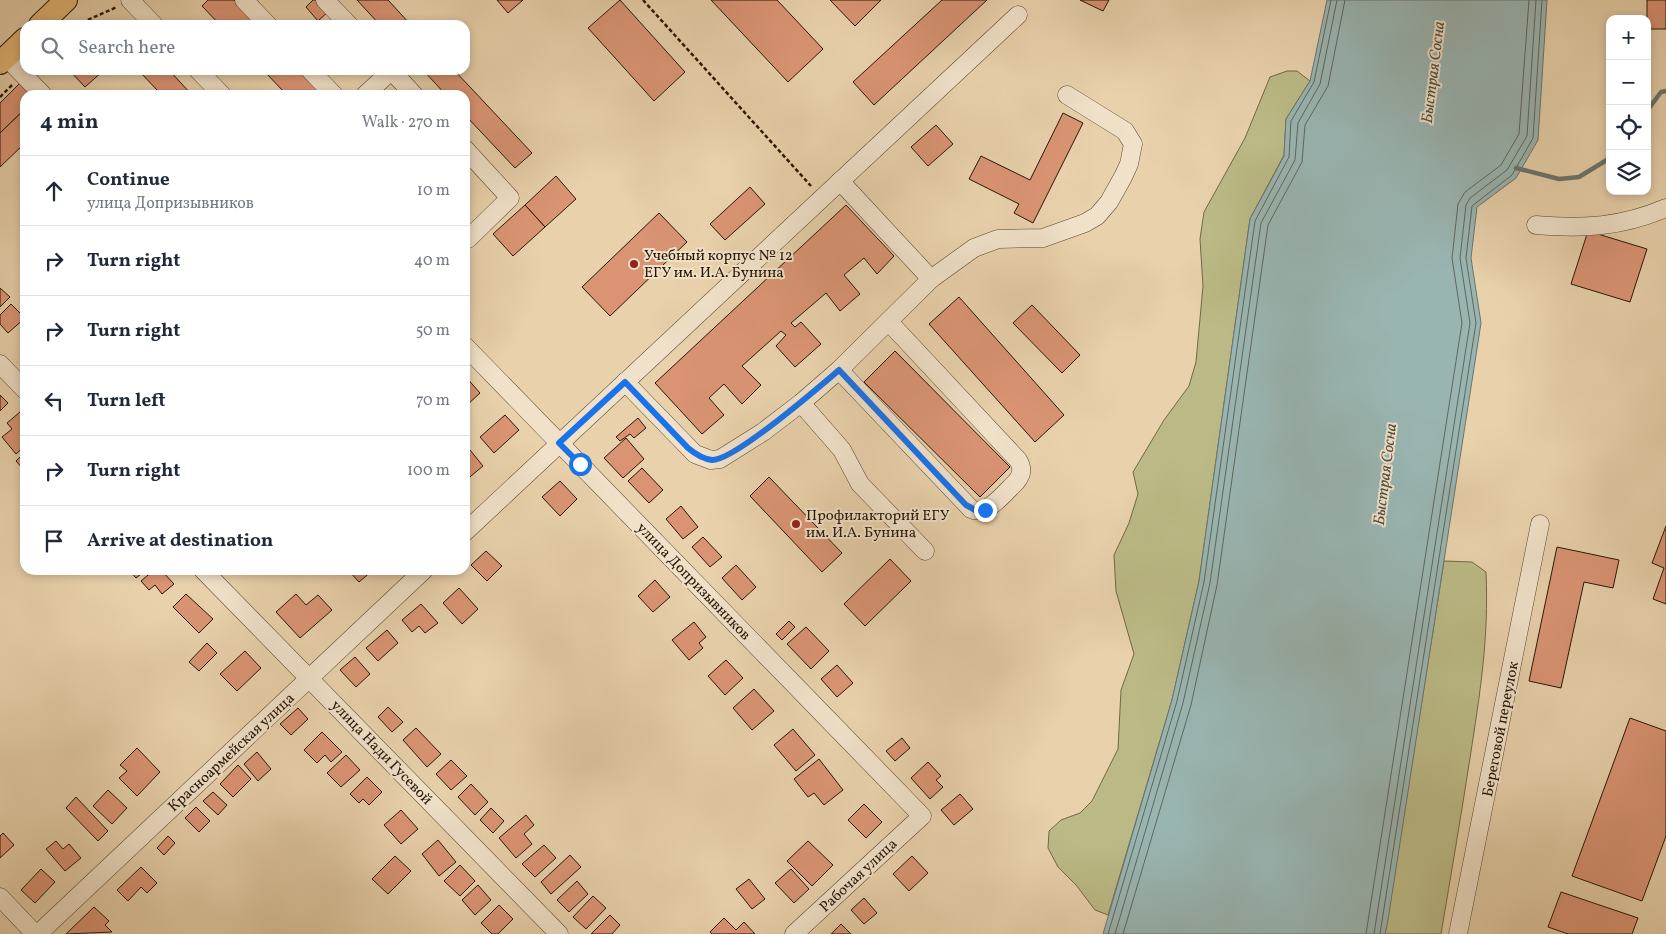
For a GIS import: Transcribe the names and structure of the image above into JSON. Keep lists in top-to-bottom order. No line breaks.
{"streets":{"street":["улица Допризывников","Береговой переулок","Красноармейская улица","улица Нади Гусевой","Рабочая улица"]},"crossings":[["улица Допризывников","Рабочая улица"],["Красноармейская улица","улица Нади Гусевой"]],"water":["Быстрая Сосна"],"places":["Учебный корпус № 12 ЕГУ им. И.А. Бунина","Профилакторий ЕГУ им. И.А. Бунина"],"page":{"map_buttons":["+","−"],"search":"Search here","heading":["4 min","Walk · 270 m"],"list":[["Continue","улица Допризывников","10 m"],["Turn right","40 m"],["Turn right","50 m"],["Turn left","70 m"],["Turn right","100 m"],"Arrive at destination"]}}
